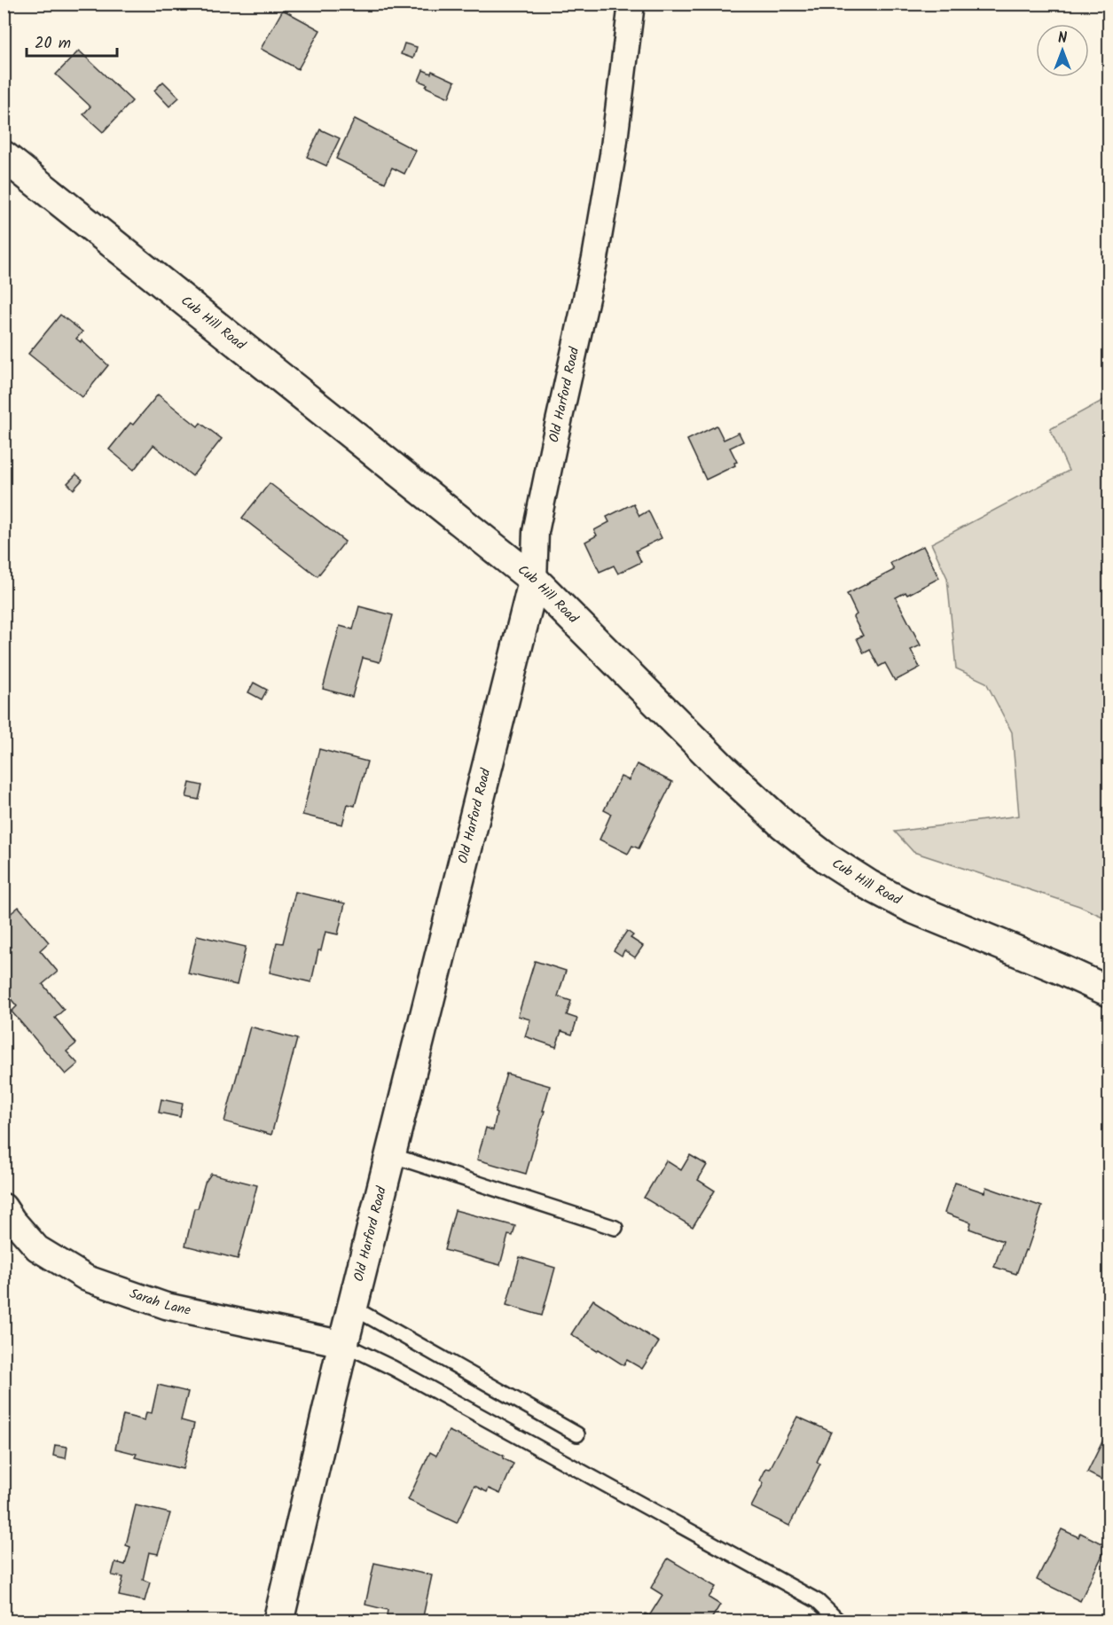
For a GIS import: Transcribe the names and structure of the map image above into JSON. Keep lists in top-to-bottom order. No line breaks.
{"streets":{"street":["Cub Hill Road","Old Harford Road","Sarah Lane"]},"crossings":[["Cub Hill Road","Old Harford Road"],["Old Harford Road","Sarah Lane"]],"scale_bar":"20 m","north":"top"}
